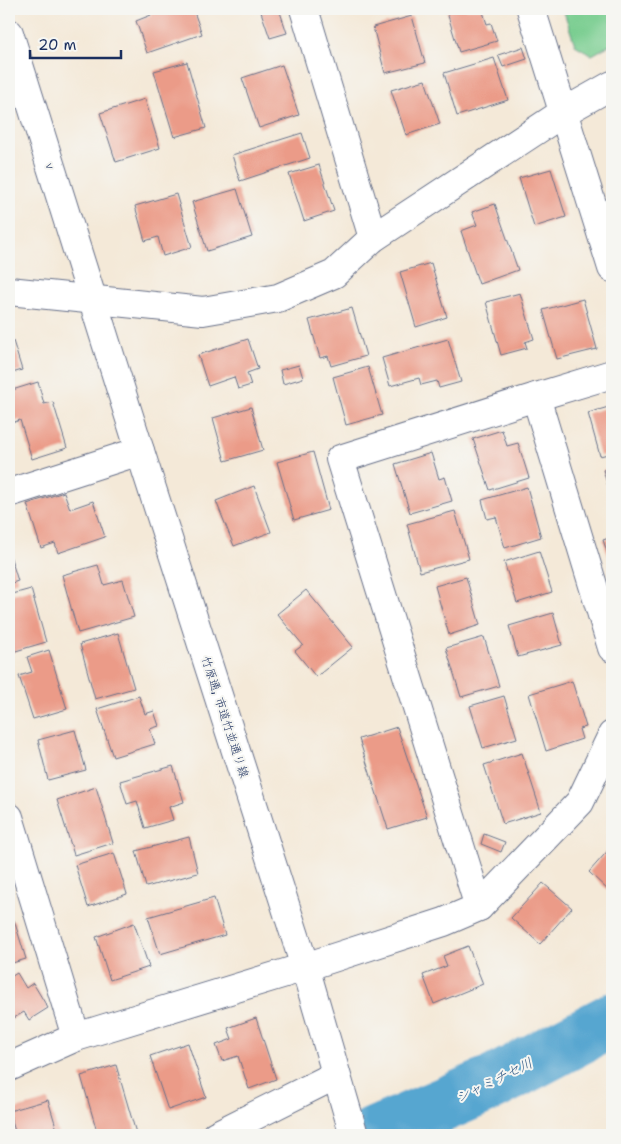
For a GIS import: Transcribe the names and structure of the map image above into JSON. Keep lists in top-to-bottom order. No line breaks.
{"streets":{"street":["ｖ","竹原通, 市道竹並通り線"]},"crossings":[["ｖ","竹原通, 市道竹並通り線"]],"water":["シャミチセ川"],"scale_bar":"20 m"}
